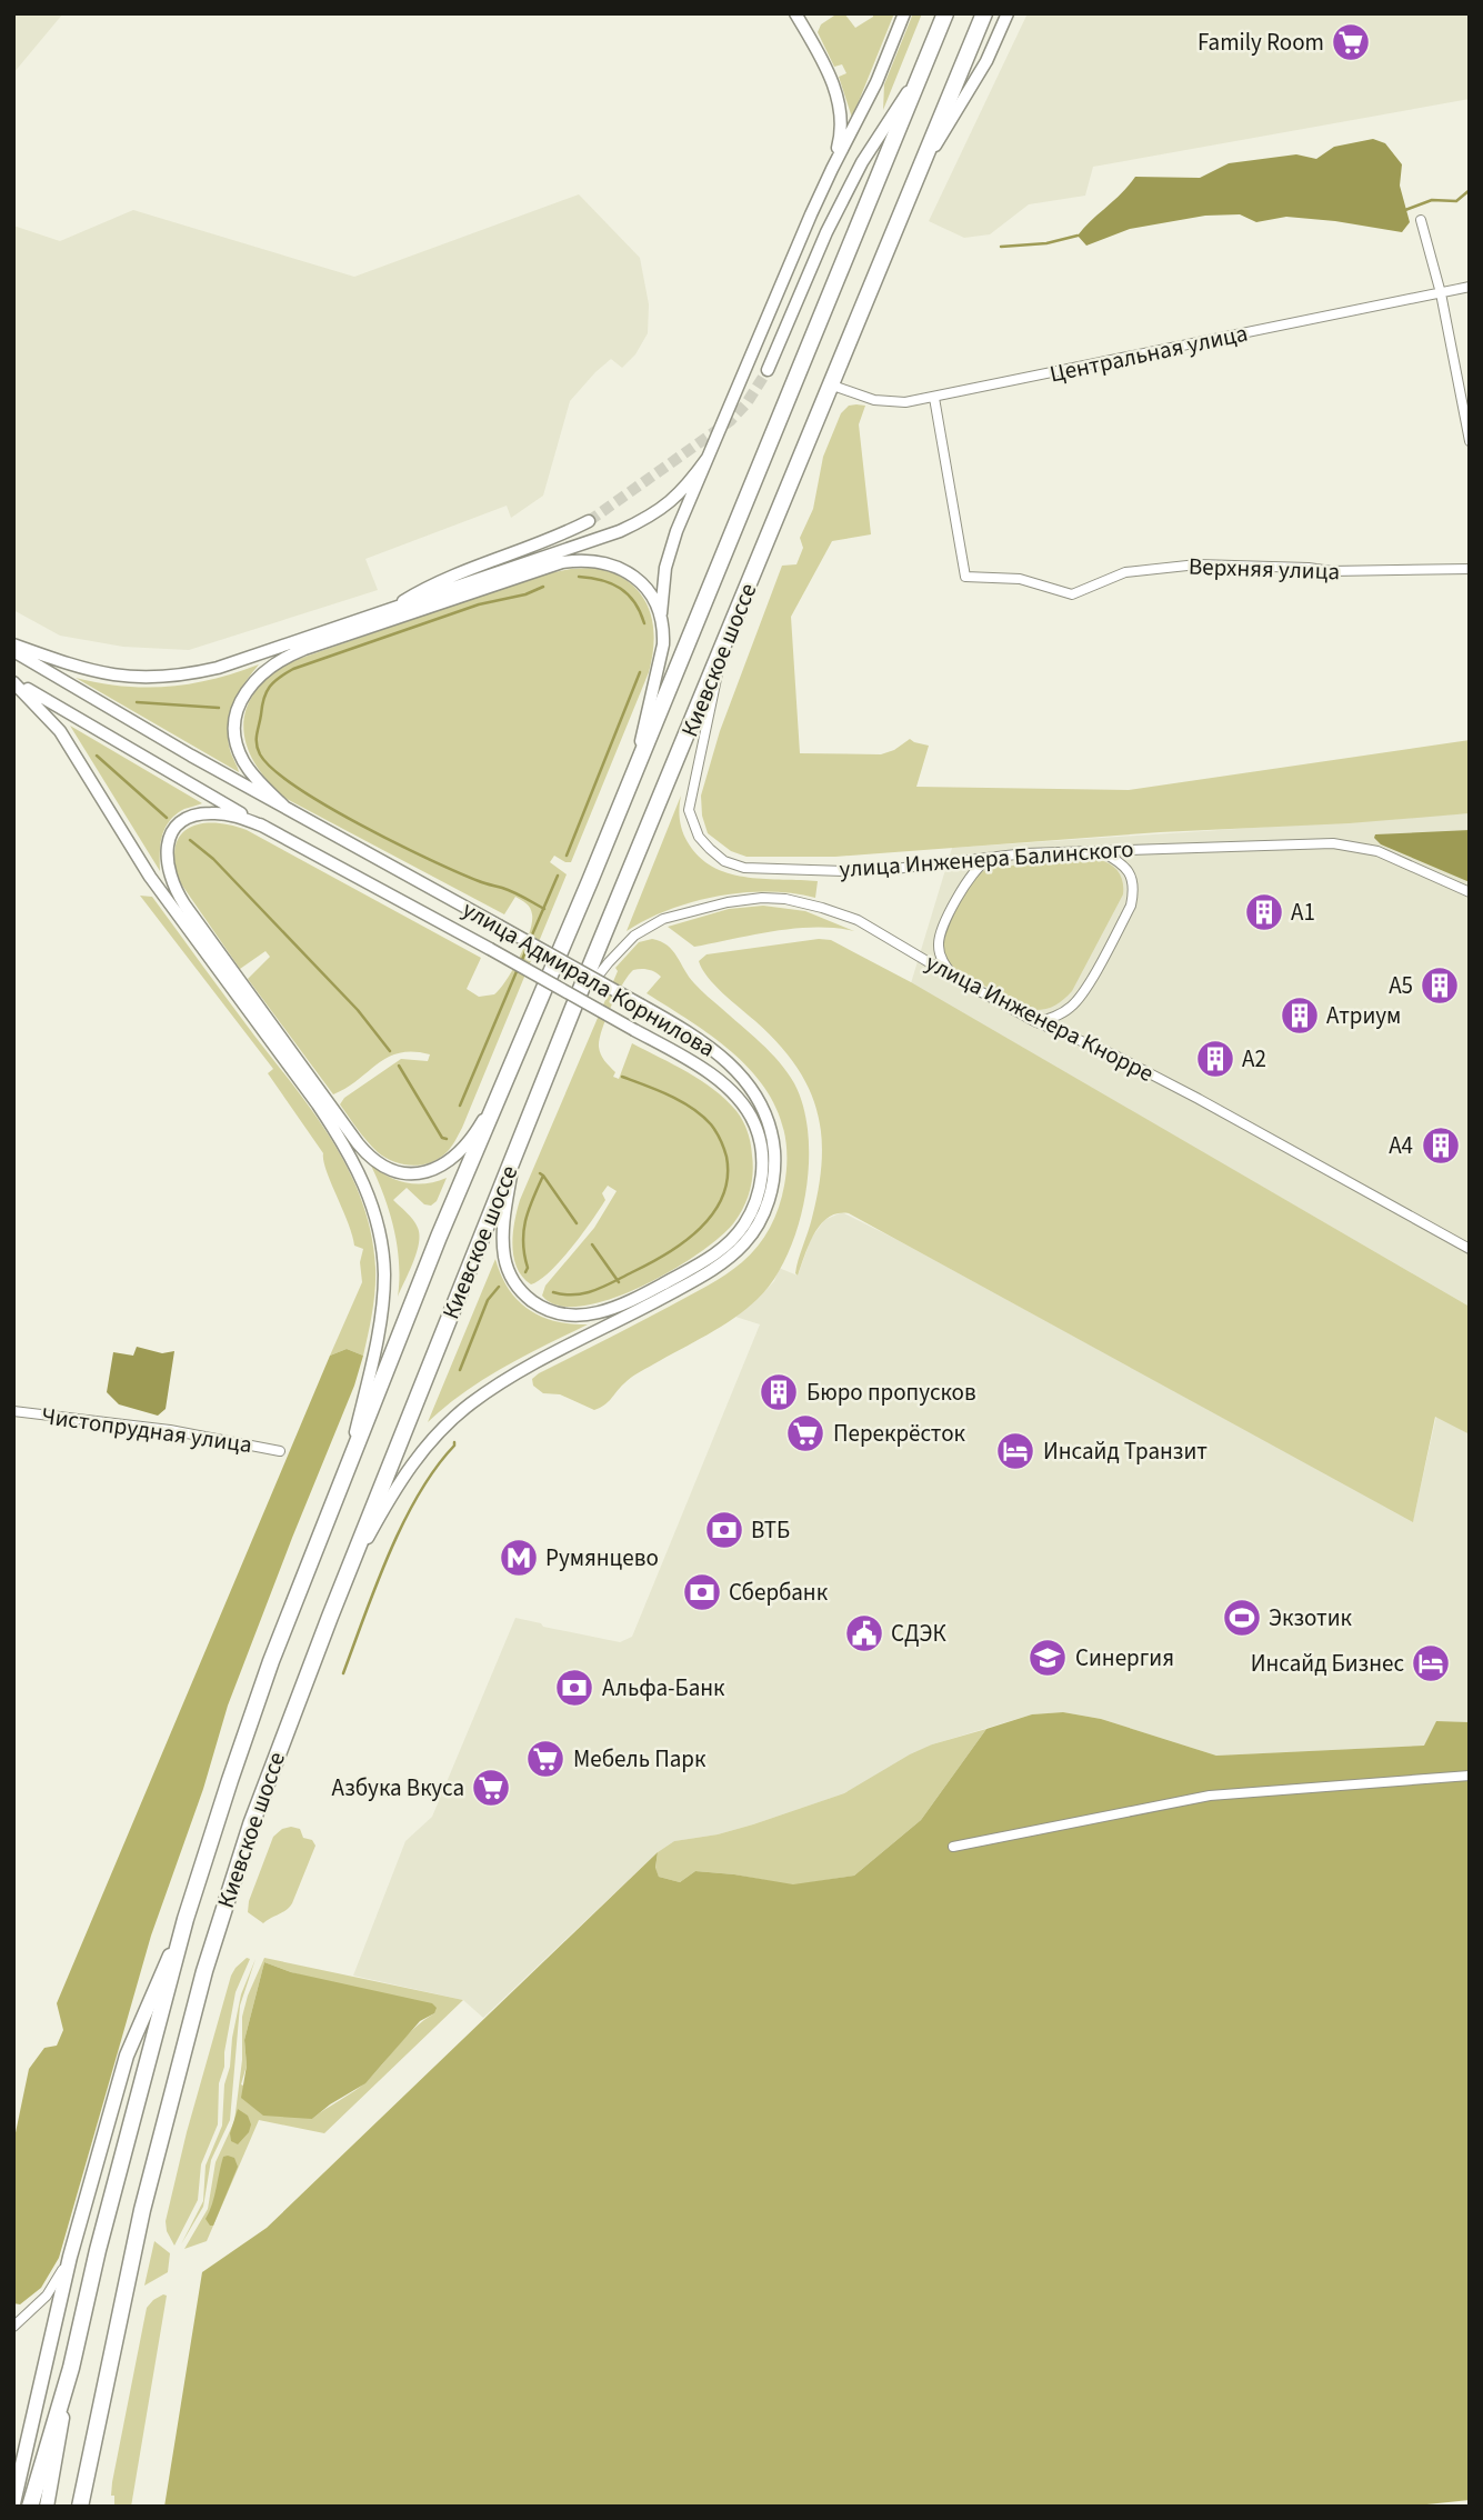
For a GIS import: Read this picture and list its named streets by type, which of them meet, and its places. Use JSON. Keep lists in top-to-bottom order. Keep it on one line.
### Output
{"streets":{"highway":["Киевское шоссе"],"main road":["улица Адмирала Корнилова"],"street":["Центральная улица","Верхняя улица","улица Инженера Балинского","улица Инженера Кнорре","Чистопрудная улица"]},"crossings":[["Центральная улица","Верхняя улица"],["Центральная улица","Киевское шоссе"],["Киевское шоссе","улица Инженера Балинского"],["Киевское шоссе","улица Адмирала Корнилова"],["Киевское шоссе","улица Инженера Кнорре"],["улица Инженера Балинского","улица Инженера Кнорре"]],"places":{"supermarket":["Family Room","Перекрёсток","Мебель Парк","Азбука Вкуса"],"building":["А1","А5","Атриум","А2","А4","Бюро пропусков"],"hotel":["Инсайд Транзит","Инсайд Бизнес"],"bank":["ВТБ","Сбербанк","Альфа-Банк"],"metro station":["Румянцево"],"sports":["Экзотик"],"public building":["СДЭК"],"school or university":["Синергия"]}}
